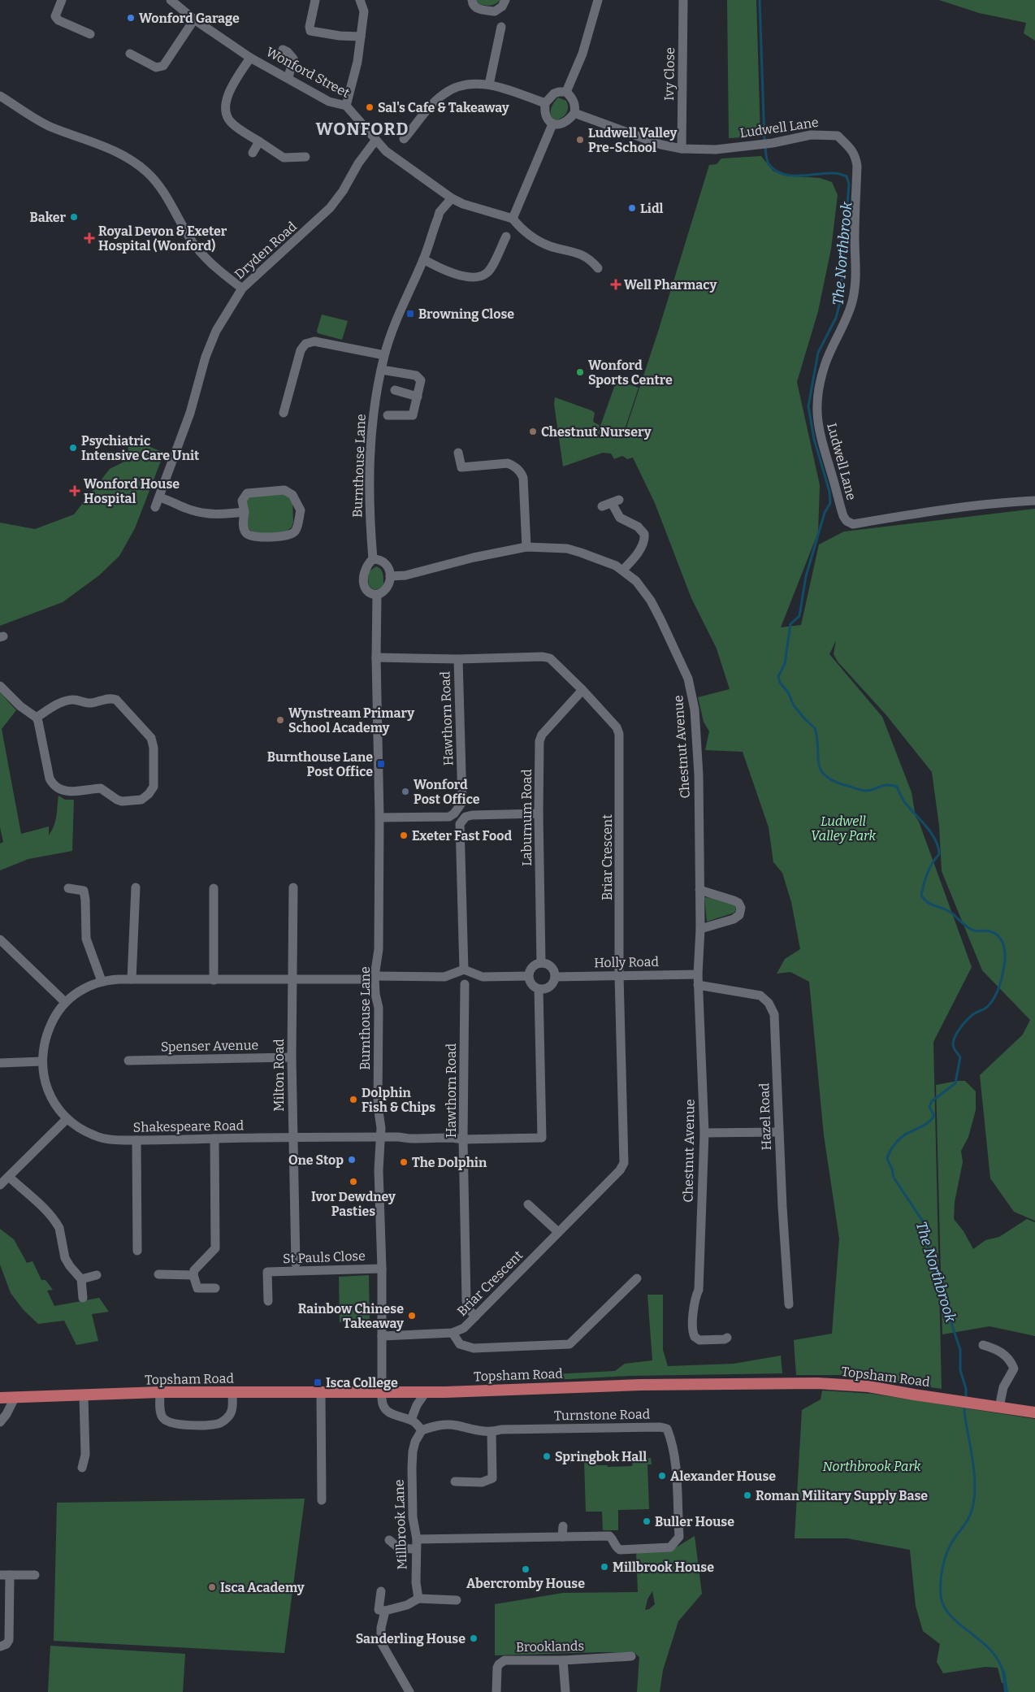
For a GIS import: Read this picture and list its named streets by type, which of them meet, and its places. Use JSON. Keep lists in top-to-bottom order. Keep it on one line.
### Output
{"streets":{"main road":["Topsham Road"],"street":["Wonford Street","Ivy Close","Ludwell Lane","Dryden Road","Burnthouse Lane","Hawthorn Road","Chestnut Avenue","Laburnum Road","Briar Crescent","Holly Road","Spenser Avenue","Milton Road","Hazel Road","Shakespeare Road","St Pauls Close","Turnstone Road","Millbrook Lane","Brooklands"]},"crossings":[["Wonford Street","Dryden Road"],["Wonford Street","Burnthouse Lane"],["Ivy Close","Ludwell Lane"],["Burnthouse Lane","Hawthorn Road"],["Burnthouse Lane","Chestnut Avenue"],["Burnthouse Lane","Briar Crescent"],["Burnthouse Lane","Shakespeare Road"],["Burnthouse Lane","St Pauls Close"],["Burnthouse Lane","Topsham Road"],["Hawthorn Road","Briar Crescent"],["Hawthorn Road","Shakespeare Road"],["Chestnut Avenue","Holly Road"],["Chestnut Avenue","Hazel Road"],["Laburnum Road","Briar Crescent"],["Laburnum Road","Holly Road"],["Laburnum Road","Shakespeare Road"],["Briar Crescent","Holly Road"],["Holly Road","Shakespeare Road"],["Spenser Avenue","Milton Road"],["Milton Road","Shakespeare Road"],["Turnstone Road","Millbrook Lane"]],"districts":["WONFORD"],"water":["The Northbrook"],"parks":["Ludwell Valley Park","Northbrook Park"],"places":{"other":["Wonford Garage","Sal's Cafe & Takeaway","Ludwell Valley Pre-School","Lidl","Baker","Wonford Sports Centre","Chestnut Nursery","Psychiatric Intensive Care Unit","Wynstream Primary School Academy","Wonford Post Office","Exeter Fast Food","Dolphin Fish & Chips","One Stop","The Dolphin","Ivor Dewdney Pasties","Rainbow Chinese Takeaway","Springbok Hall","Alexander House","Roman Military Supply Base","Buller House","Millbrook House","Abercromby House","Isca Academy","Sanderling House"],"health":["Royal Devon & Exeter Hospital (Wonford)","Well Pharmacy","Wonford House Hospital"],"transit":["Browning Close","Burnthouse Lane Post Office","Isca College"]}}
